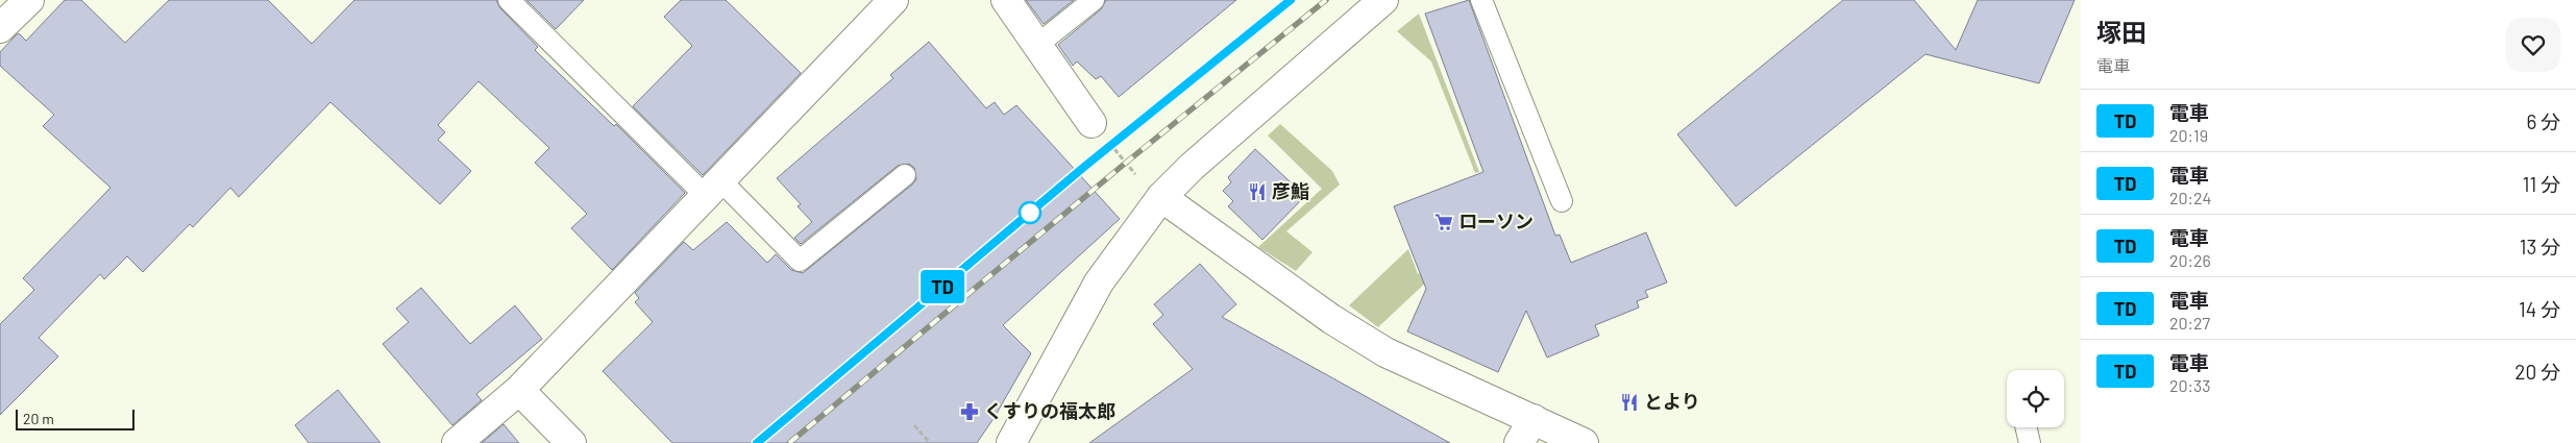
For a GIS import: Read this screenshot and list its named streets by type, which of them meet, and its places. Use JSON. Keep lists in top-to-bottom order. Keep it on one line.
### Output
{"places":{"restaurant":["彦鮨","とより"],"supermarket":["ローソン"],"pharmacy":["くすりの福太郎"]},"scale_bar":"20 m","page":{"on_map":"TD","heading":["塚田","電車"],"list":[{"mark":"TD","name":"電車","note":"20:19","value":"6 分"},{"mark":"TD","name":"電車","note":"20:24","value":"11 分"},{"mark":"TD","name":"電車","note":"20:26","value":"13 分"},{"mark":"TD","name":"電車","note":"20:27","value":"14 分"},{"mark":"TD","name":"電車","note":"20:33","value":"20 分"}],"scale":"20 m"}}
